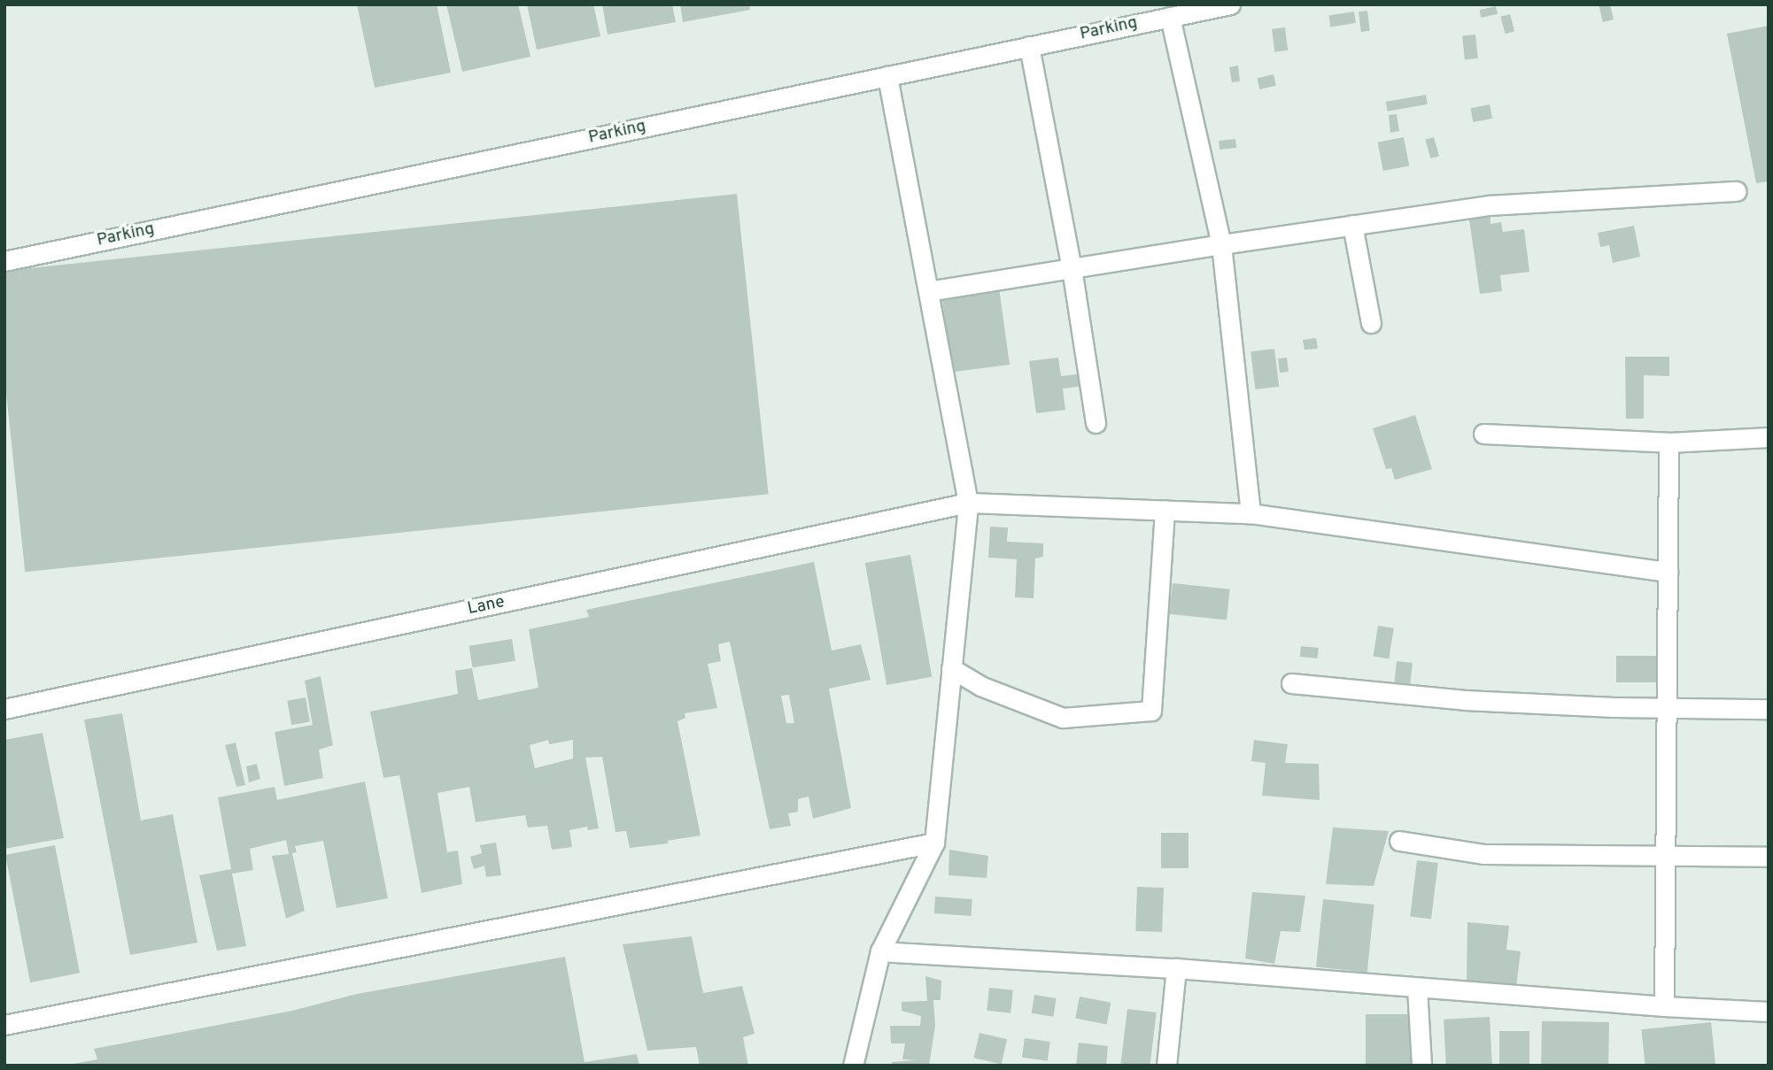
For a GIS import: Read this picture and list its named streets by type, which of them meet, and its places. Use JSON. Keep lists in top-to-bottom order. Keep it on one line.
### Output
{"streets":{"street":["Parking","Lane"]}}
